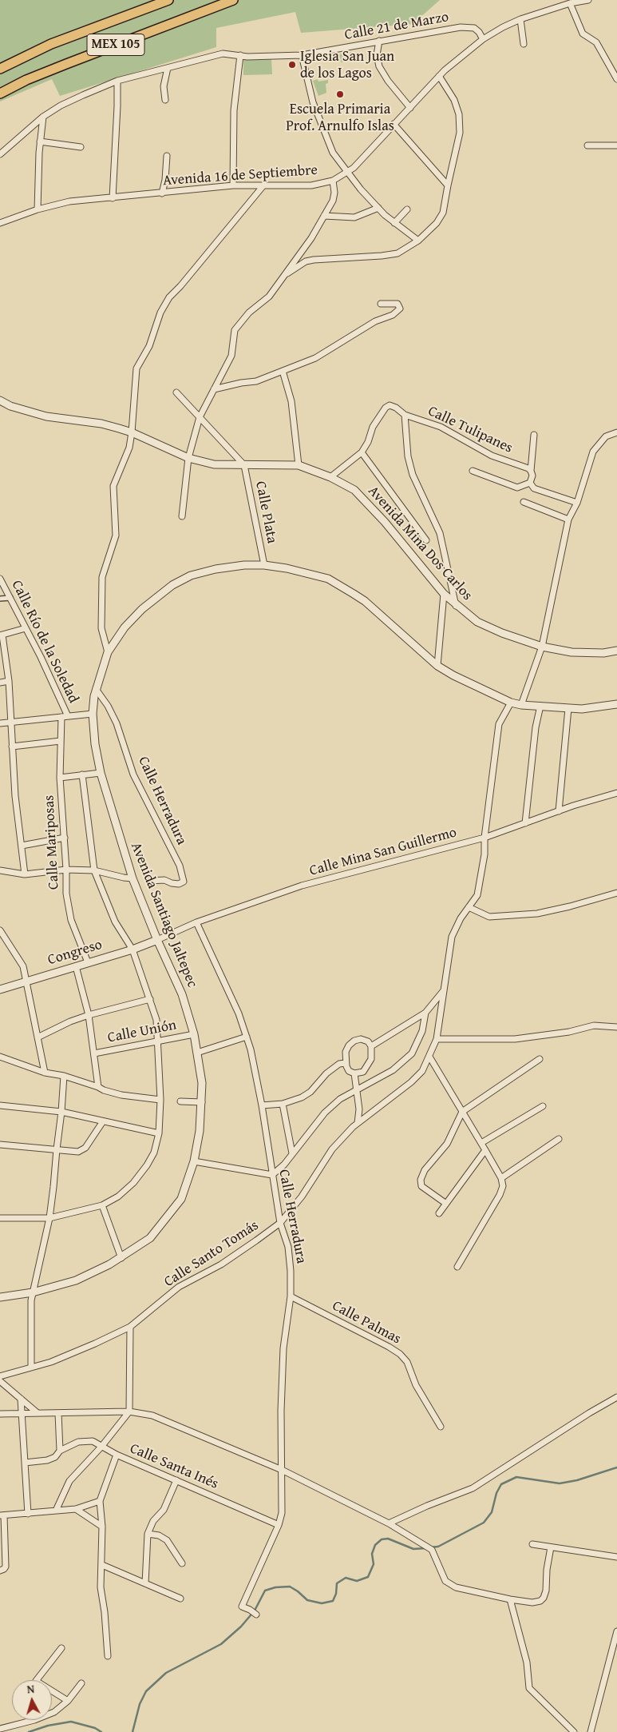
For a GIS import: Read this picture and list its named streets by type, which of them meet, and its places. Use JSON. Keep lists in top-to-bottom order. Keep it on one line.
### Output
{"streets":{"main road":["MEX 105"],"street":["Calle 21 de Marzo","Avenida 16 de Septiembre","Calle Tulipanes","Calle Plata","Avenida Mina Dos Carlos","Calle Río de la Soledad","Calle Herradura","Calle Mariposas","Calle Mina San Guillermo","Avenida Santiago Jaltepec","Congreso","Calle Unión","Calle Santo Tomás","Calle Palmas","Calle Santa Inés"]},"crossings":[["Calle 21 de Marzo","Avenida 16 de Septiembre"],["Calle Plata","Avenida Mina Dos Carlos"],["Calle Plata","Avenida Santiago Jaltepec"],["Calle Herradura","Calle Mina San Guillermo"],["Calle Herradura","Avenida Santiago Jaltepec"],["Calle Herradura","Calle Santo Tomás"],["Calle Herradura","Calle Palmas"],["Calle Herradura","Calle Santa Inés"],["Calle Mariposas","Congreso"],["Calle Mina San Guillermo","Avenida Santiago Jaltepec"],["Calle Mina San Guillermo","Congreso"],["Calle Mina San Guillermo","Calle Santo Tomás"],["Avenida Santiago Jaltepec","Congreso"],["Avenida Santiago Jaltepec","Calle Unión"],["Avenida Santiago Jaltepec","Calle Santo Tomás"]],"places":["Iglesia San Juan de los Lagos","Escuela Primaria Prof. Arnulfo Islas"],"north":"top"}
